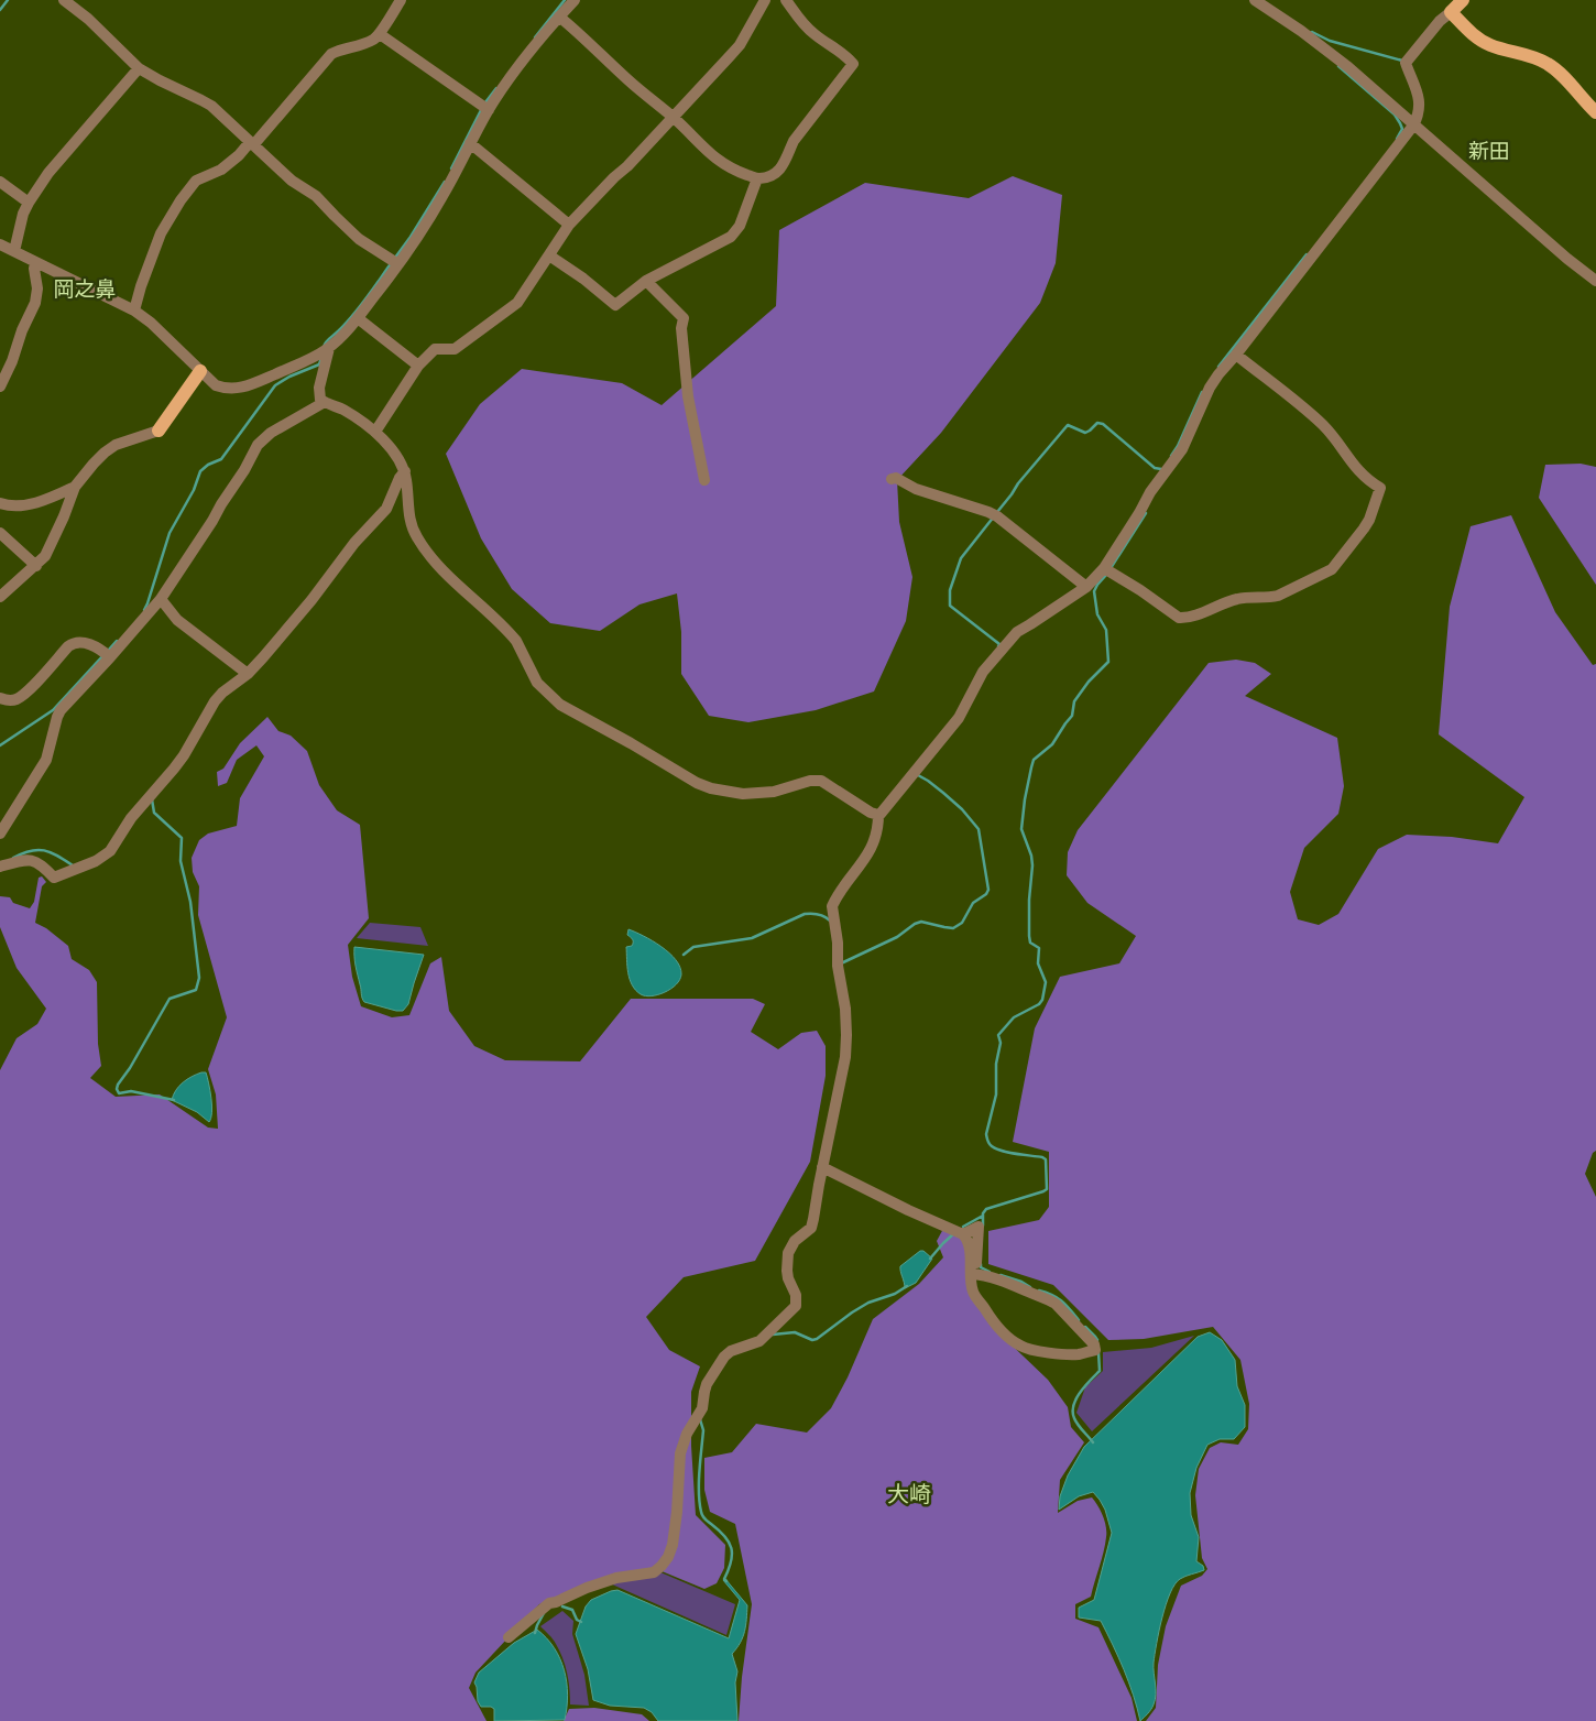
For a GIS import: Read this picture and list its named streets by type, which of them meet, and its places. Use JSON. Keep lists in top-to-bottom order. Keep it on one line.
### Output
{"districts":["新田","岡之鼻","大崎"]}
